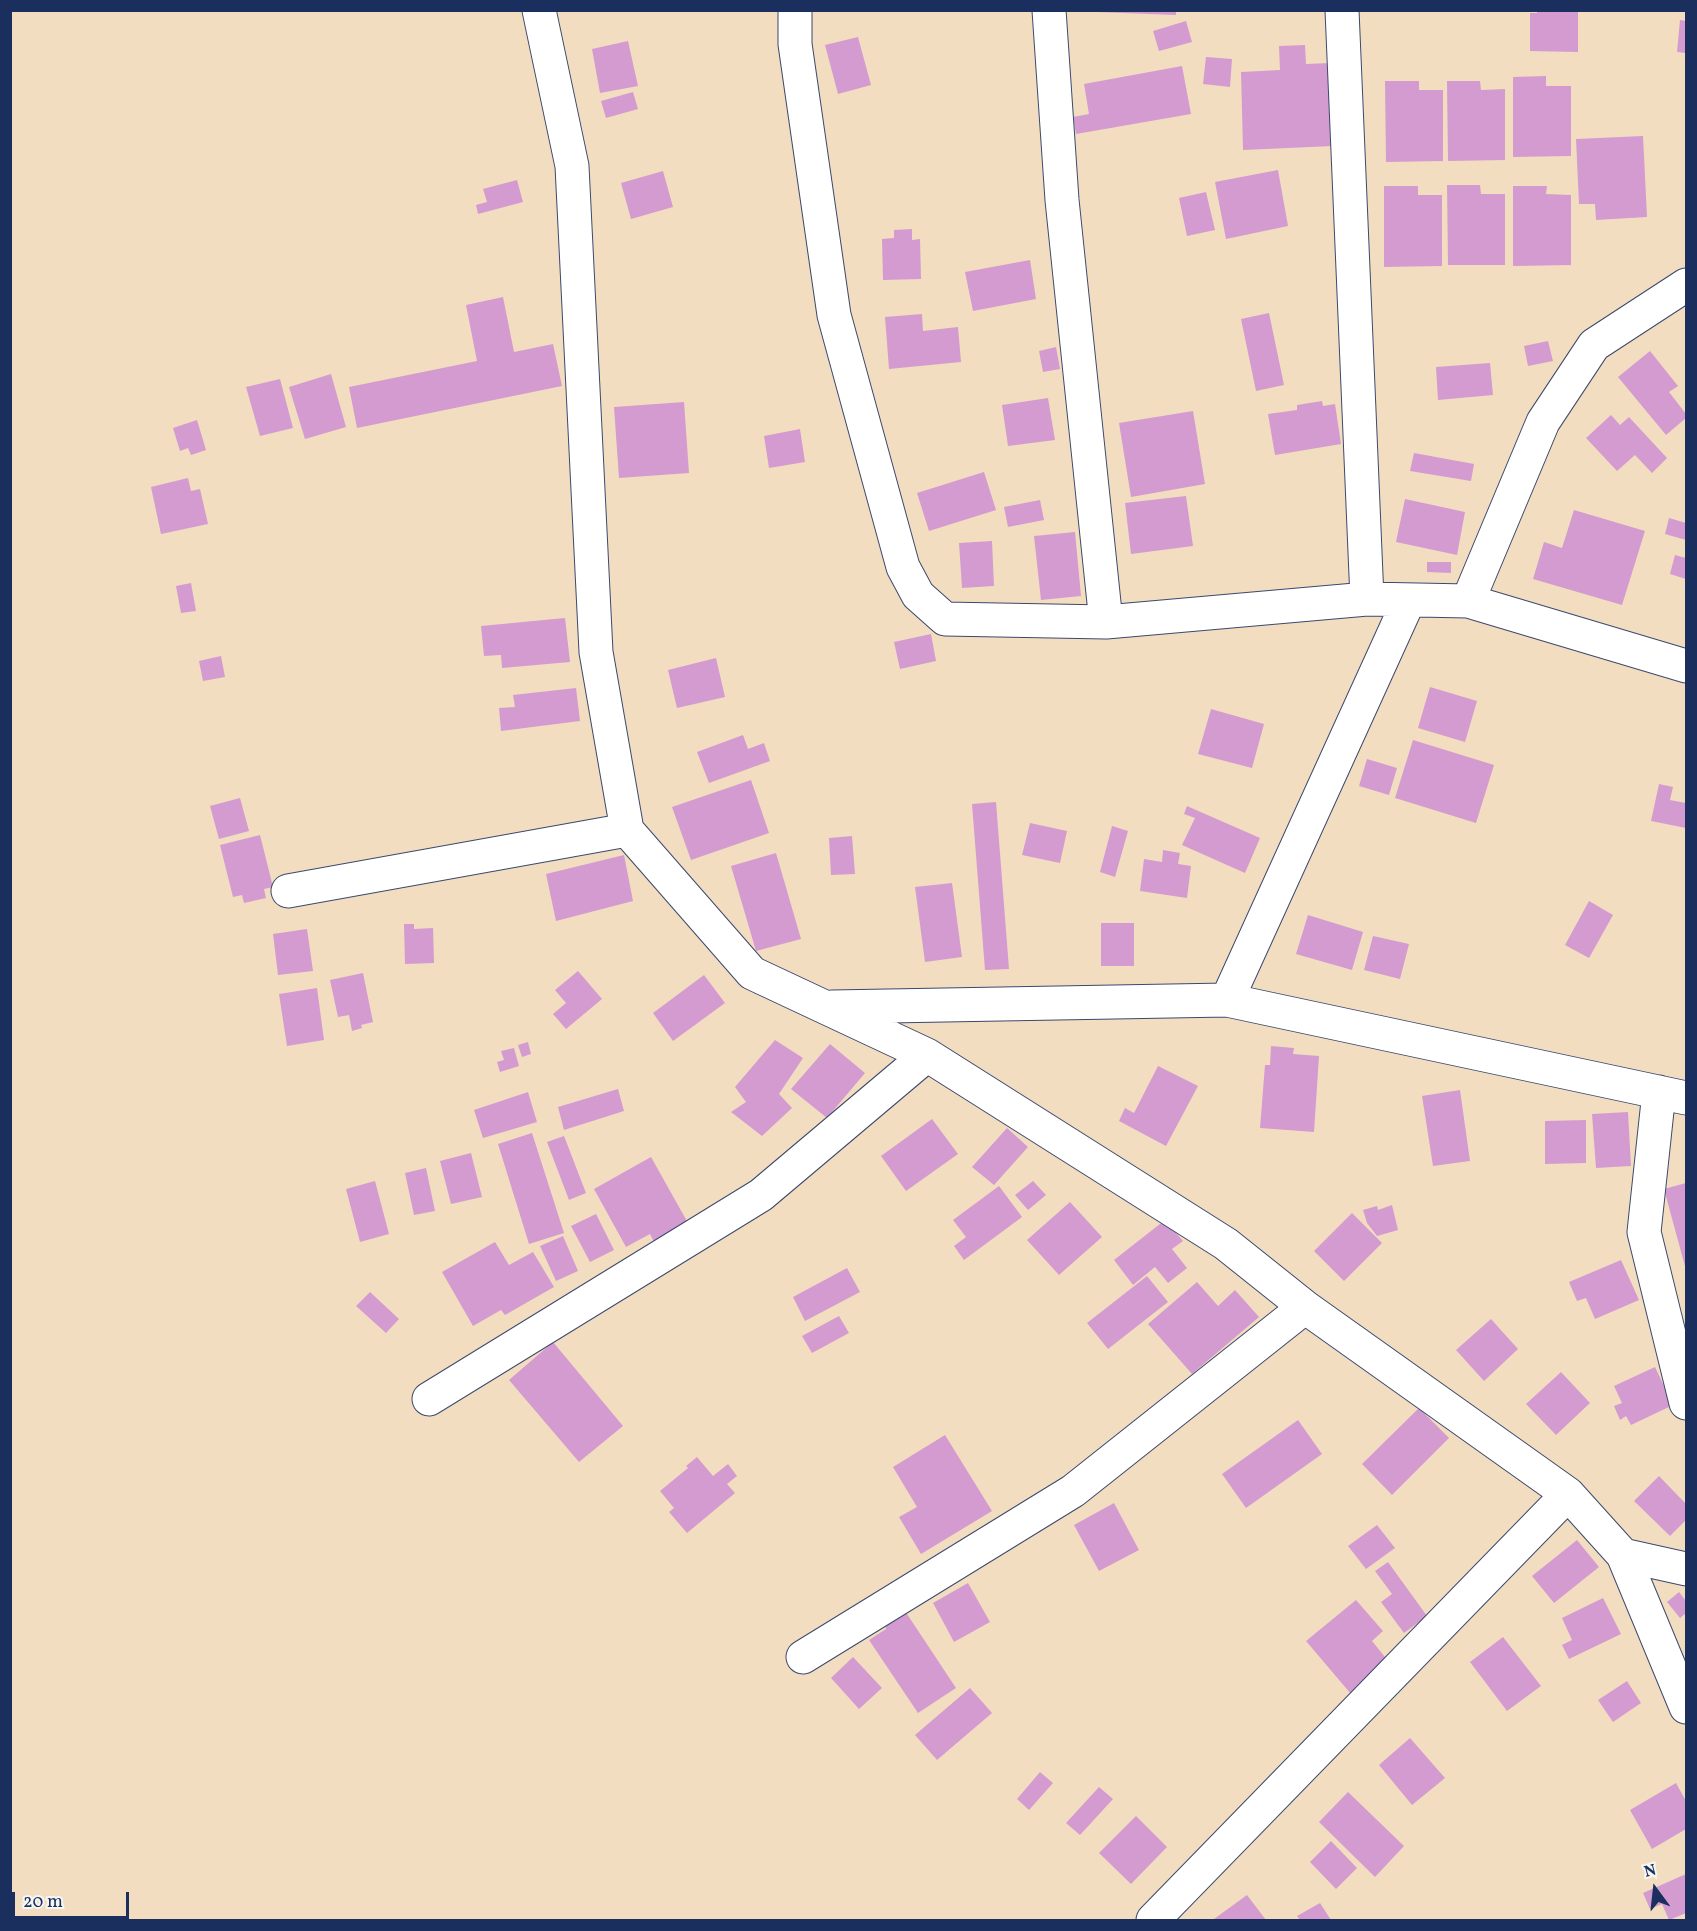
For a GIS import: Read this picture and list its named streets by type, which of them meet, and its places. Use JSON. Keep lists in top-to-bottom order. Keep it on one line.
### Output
{"scale_bar":"20 m","north":"top"}
